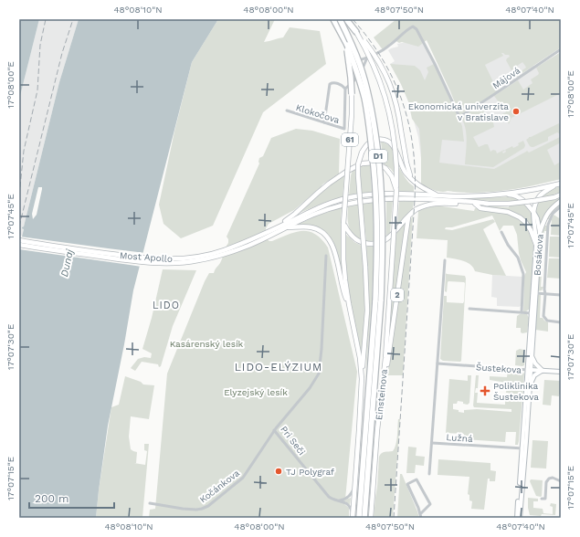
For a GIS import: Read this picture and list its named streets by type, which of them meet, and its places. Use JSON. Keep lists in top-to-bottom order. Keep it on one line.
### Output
{"streets":{"highway":["D1"],"main road":["61","Most Apollo","2","Einsteinova"],"street":["Májová","Klokočova","Bosákova","Šustekova","Lužná","Pri Seči","Kočánkova"]},"crossings":[["61","Einsteinova"],["Bosákova","Šustekova"],["Bosákova","Lužná"],["2","Einsteinova"],["Einsteinova","Pri Seči"],["Pri Seči","Kočánkova"]],"districts":["LIDO","LIDO-ELÝZIUM"],"water":["Dunaj"],"parks":["Kasárenský lesík","Elyzejský lesík"],"places":{"other":["Ekonomická univerzita v Bratislave","TJ Polygraf"],"health":["Poliklinika Šustekova"]},"scale_bar":"200 m","coordinates":["48°08'10\"N","48°08'00\"N","48°07'50\"N","48°07'40\"N","17°08'00\"E","17°07'45\"E","17°07'30\"E","17°07'15\"E"]}
